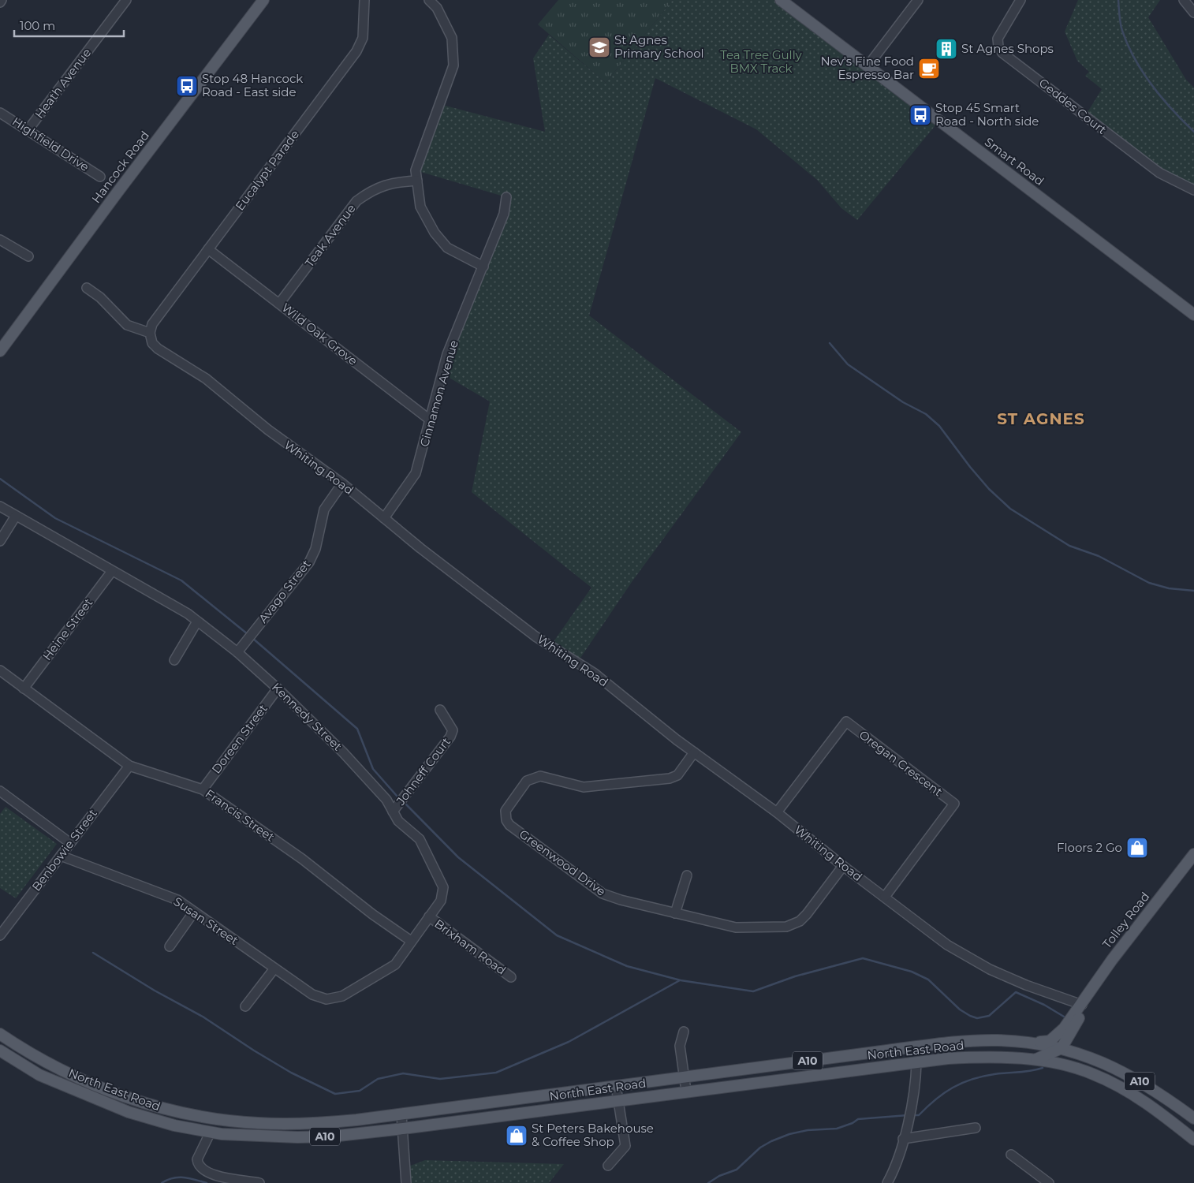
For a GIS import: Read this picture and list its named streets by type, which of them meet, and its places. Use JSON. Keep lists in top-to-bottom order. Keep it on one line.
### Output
{"streets":{"main road":["Smart Road","Hancock Road","Tolley Road","North East Road","A10"],"street":["Heath Avenue","Geddes Court","Highfield Drive","Eucalypt Parade","Teak Avenue","Wild Oak Grove","Cinnamon Avenue","Whiting Road","Avago Street","Heine Street","Kennedy Street","Doreen Street","Oregan Crescent","Johneff Court","Francis Street","Benbowie Street","Greenwood Drive","Susan Street","Brixham Road"]},"crossings":[["Heath Avenue","Highfield Drive"],["Eucalypt Parade","Wild Oak Grove"],["Eucalypt Parade","Whiting Road"],["Teak Avenue","Wild Oak Grove"],["Wild Oak Grove","Cinnamon Avenue"],["Cinnamon Avenue","Whiting Road"],["Whiting Road","Avago Street"],["Whiting Road","Oregan Crescent"],["Whiting Road","Greenwood Drive"],["Whiting Road","Tolley Road"],["Avago Street","Kennedy Street"],["Heine Street","Kennedy Street"],["Heine Street","Francis Street"],["Kennedy Street","Doreen Street"],["Kennedy Street","Johneff Court"],["Kennedy Street","Francis Street"],["Kennedy Street","Susan Street"],["Kennedy Street","Brixham Road"],["Doreen Street","Francis Street"],["Francis Street","Benbowie Street"],["Benbowie Street","Susan Street"]],"districts":["ST AGNES"],"parks":["Tea Tree Gully BMX Track"],"places":{"school or university":["St Agnes Primary School"],"building":["St Agnes Shops"],"cafe":["Nev's Fine Food Espresso Bar"],"bus stop":["Stop 48 Hancock Road - East side","Stop 45 Smart Road - North side"],"shop":["Floors 2 Go","St Peters Bakehouse & Coffee Shop"]},"scale_bar":"100 m"}
